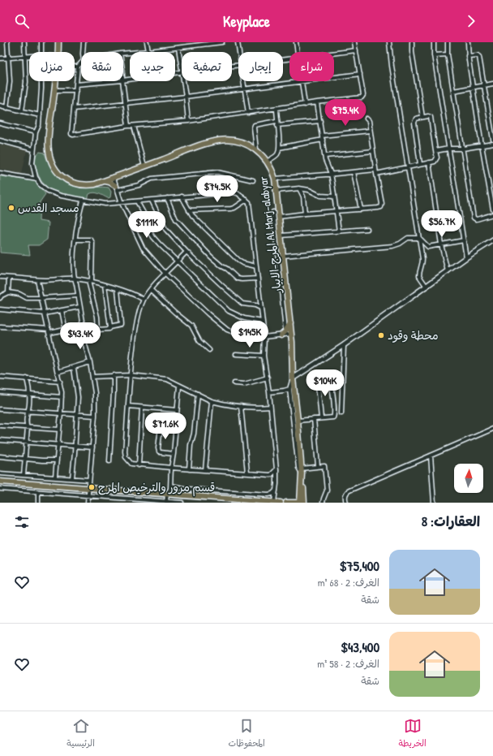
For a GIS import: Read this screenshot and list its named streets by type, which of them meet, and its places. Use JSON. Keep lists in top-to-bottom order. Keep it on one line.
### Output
{"streets":{"main road":["المرج-الابيار Al Marj-alabyar"]},"places":["مسجد القدس","محطة وقود","قسم مرور والترخيص المرج"],"north":"top","page":{"header":"Keyplace","chip":["شراء","إيجار","تصفية","جديد","شقة","منزل"],"price":["$75.4K","$74.5K","$56.7K","$111K","$145K","$43.4K","$104K","$71.6K"],"heading":"العقارات: 8","list":[{"name":"$75,400","note":"الغرف: 2 · 68 m² · شقة"},{"name":"$43,400","note":"الغرف: 2 · 58 m² · شقة"}],"tabs":["الخريطة","المحفوظات","الرئيسية"]}}
